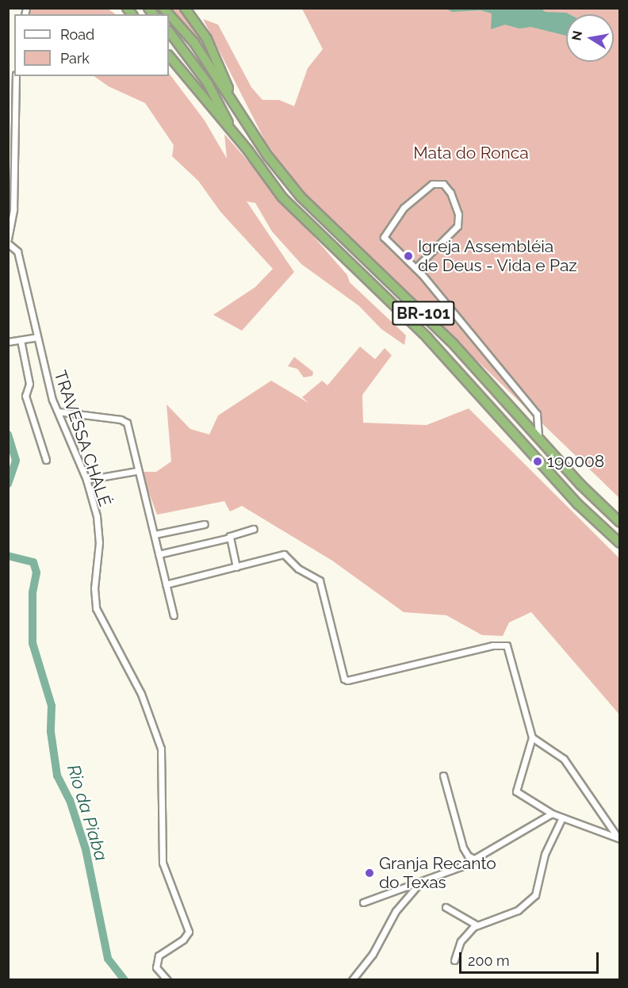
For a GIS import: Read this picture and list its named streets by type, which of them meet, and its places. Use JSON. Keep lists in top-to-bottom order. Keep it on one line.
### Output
{"streets":{"highway":["BR-101"],"street":["TRAVESSA CHALÉ"]},"water":["Rio da Piaba"],"parks":["Mata do Ronca"],"places":["Igreja Assembléia de Deus - Vida e Paz","190008","Granja Recanto do Texas"],"legend":["Road","Park"],"scale_bar":"200 m","north":"left"}
